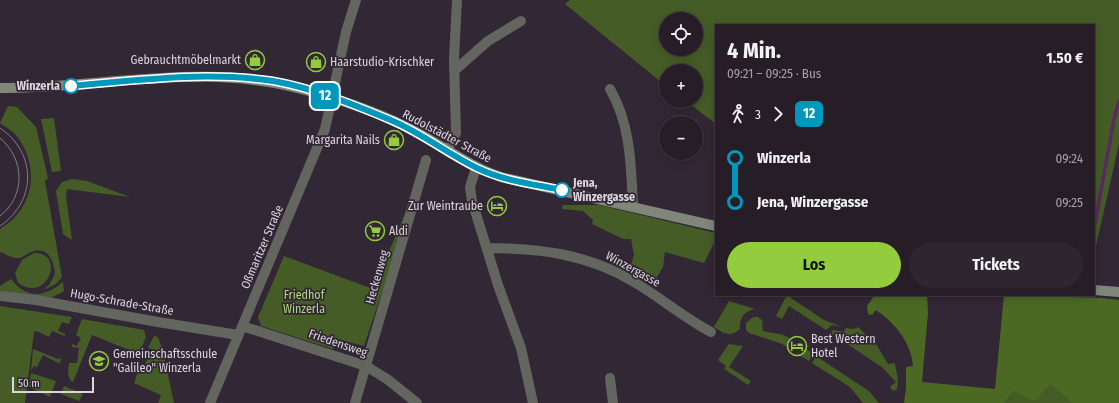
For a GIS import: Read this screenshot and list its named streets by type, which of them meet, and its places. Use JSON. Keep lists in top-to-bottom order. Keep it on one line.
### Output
{"streets":{"street":["Rudolstädter Straße","Oßmaritzer Straße","Winzergasse","Heckenweg","Hugo-Schrade-Straße","Friedensweg"]},"crossings":[["Rudolstädter Straße","Oßmaritzer Straße"],["Oßmaritzer Straße","Hugo-Schrade-Straße"],["Oßmaritzer Straße","Friedensweg"],["Heckenweg","Friedensweg"],["Hugo-Schrade-Straße","Friedensweg"]],"parks":["Friedhof Winzerla"],"places":{"shop":["Gebrauchtmöbelmarkt","Haarstudio-Krischker","Margarita Nails"],"other":["Winzerla","Jena, Winzergasse"],"hotel":["Zur Weintraube","Best Western Hotel"],"supermarket":["Aldi"],"school or university":["Gemeinschaftsschule \"Galileo\" Winzerla"]},"lines":["bus line 12"],"scale_bar":"50 m","page":{"on_map":"12","map_buttons":["+","−"],"heading":["4 Min.","09:21 – 09:25 · Bus","1.50 €"],"legs":["3","12"],"list":[{"name":"Winzerla","value":"09:24"},{"name":"Jena, Winzergasse","value":"09:25"}],"buttons":["Los","Tickets"],"scale":"50 m"}}
